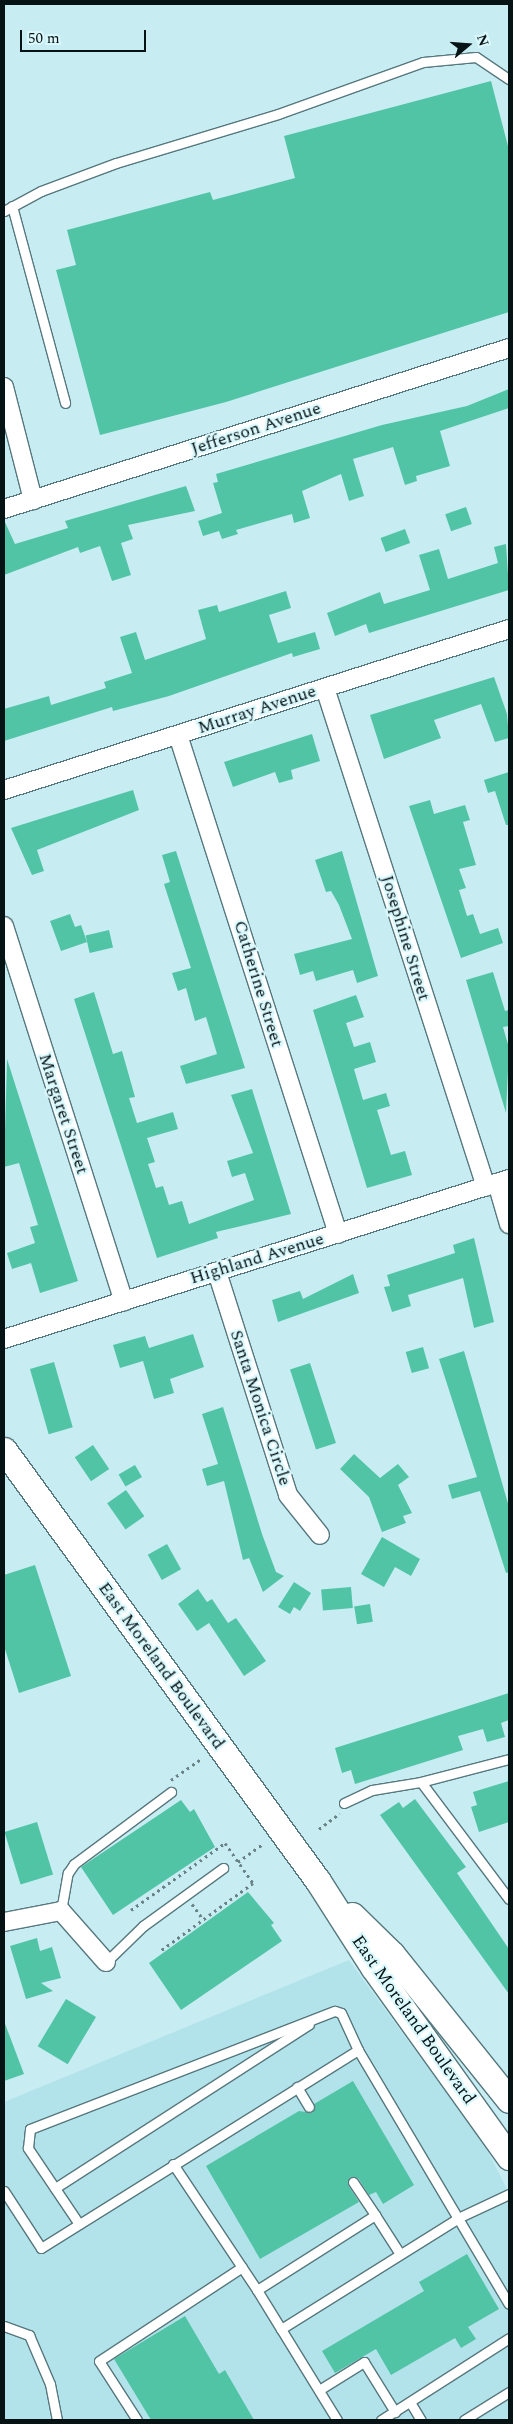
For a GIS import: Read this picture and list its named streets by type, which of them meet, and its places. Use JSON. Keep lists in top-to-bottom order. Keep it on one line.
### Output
{"streets":{"main road":["East Moreland Boulevard"],"street":["Jefferson Avenue","Murray Avenue","Josephine Street","Catherine Street","Margaret Street","Highland Avenue","Santa Monica Circle"]},"crossings":[["Murray Avenue","Josephine Street"],["Murray Avenue","Catherine Street"],["Josephine Street","Highland Avenue"],["Catherine Street","Highland Avenue"],["Margaret Street","Highland Avenue"],["Highland Avenue","Santa Monica Circle"]],"scale_bar":"50 m","north":"right"}
